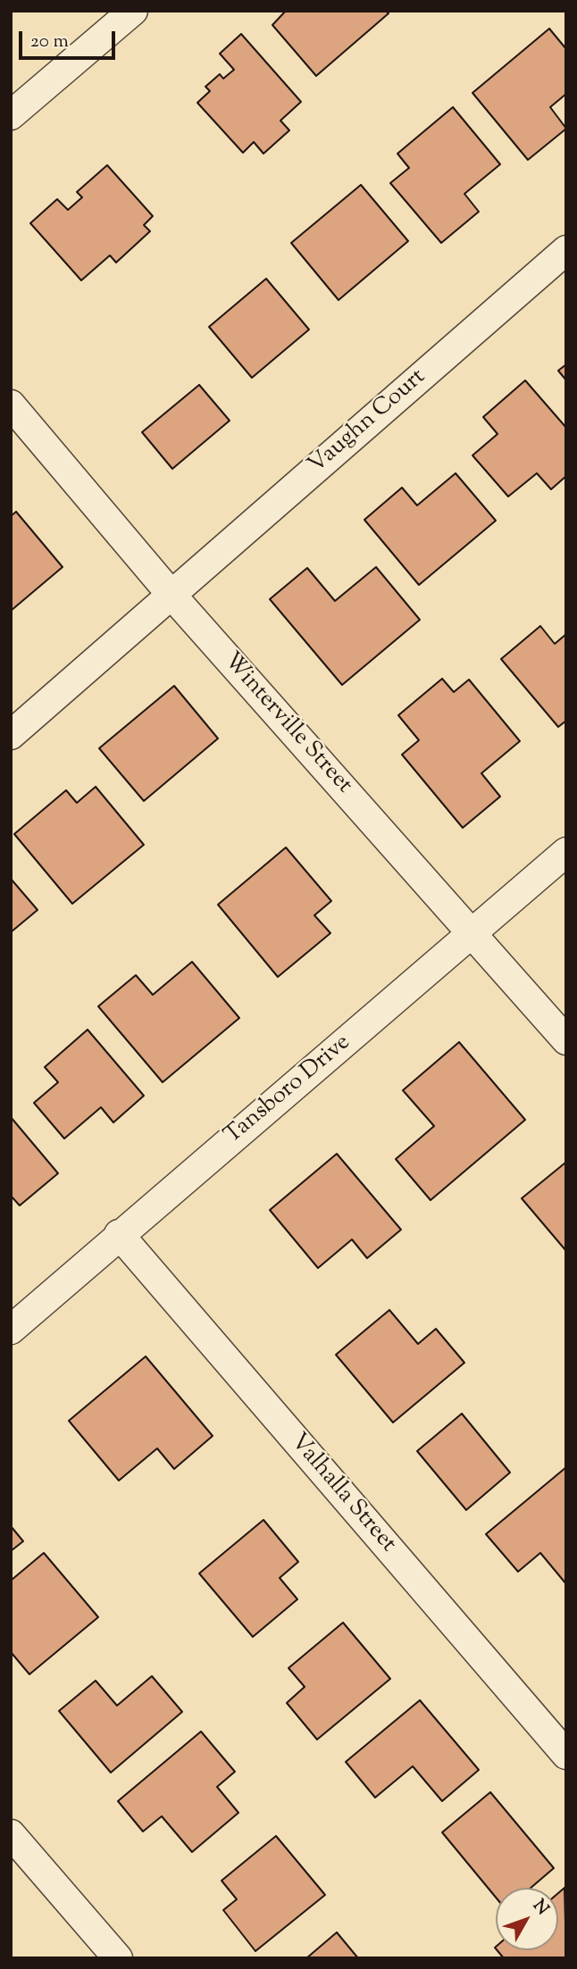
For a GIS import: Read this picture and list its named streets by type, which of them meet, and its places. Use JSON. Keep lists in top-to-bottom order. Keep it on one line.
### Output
{"streets":{"street":["Vaughn Court","Winterville Street","Tansboro Drive","Valhalla Street"]},"crossings":[["Vaughn Court","Winterville Street"],["Winterville Street","Tansboro Drive"],["Tansboro Drive","Valhalla Street"]],"scale_bar":"20 m","north":"top right"}
